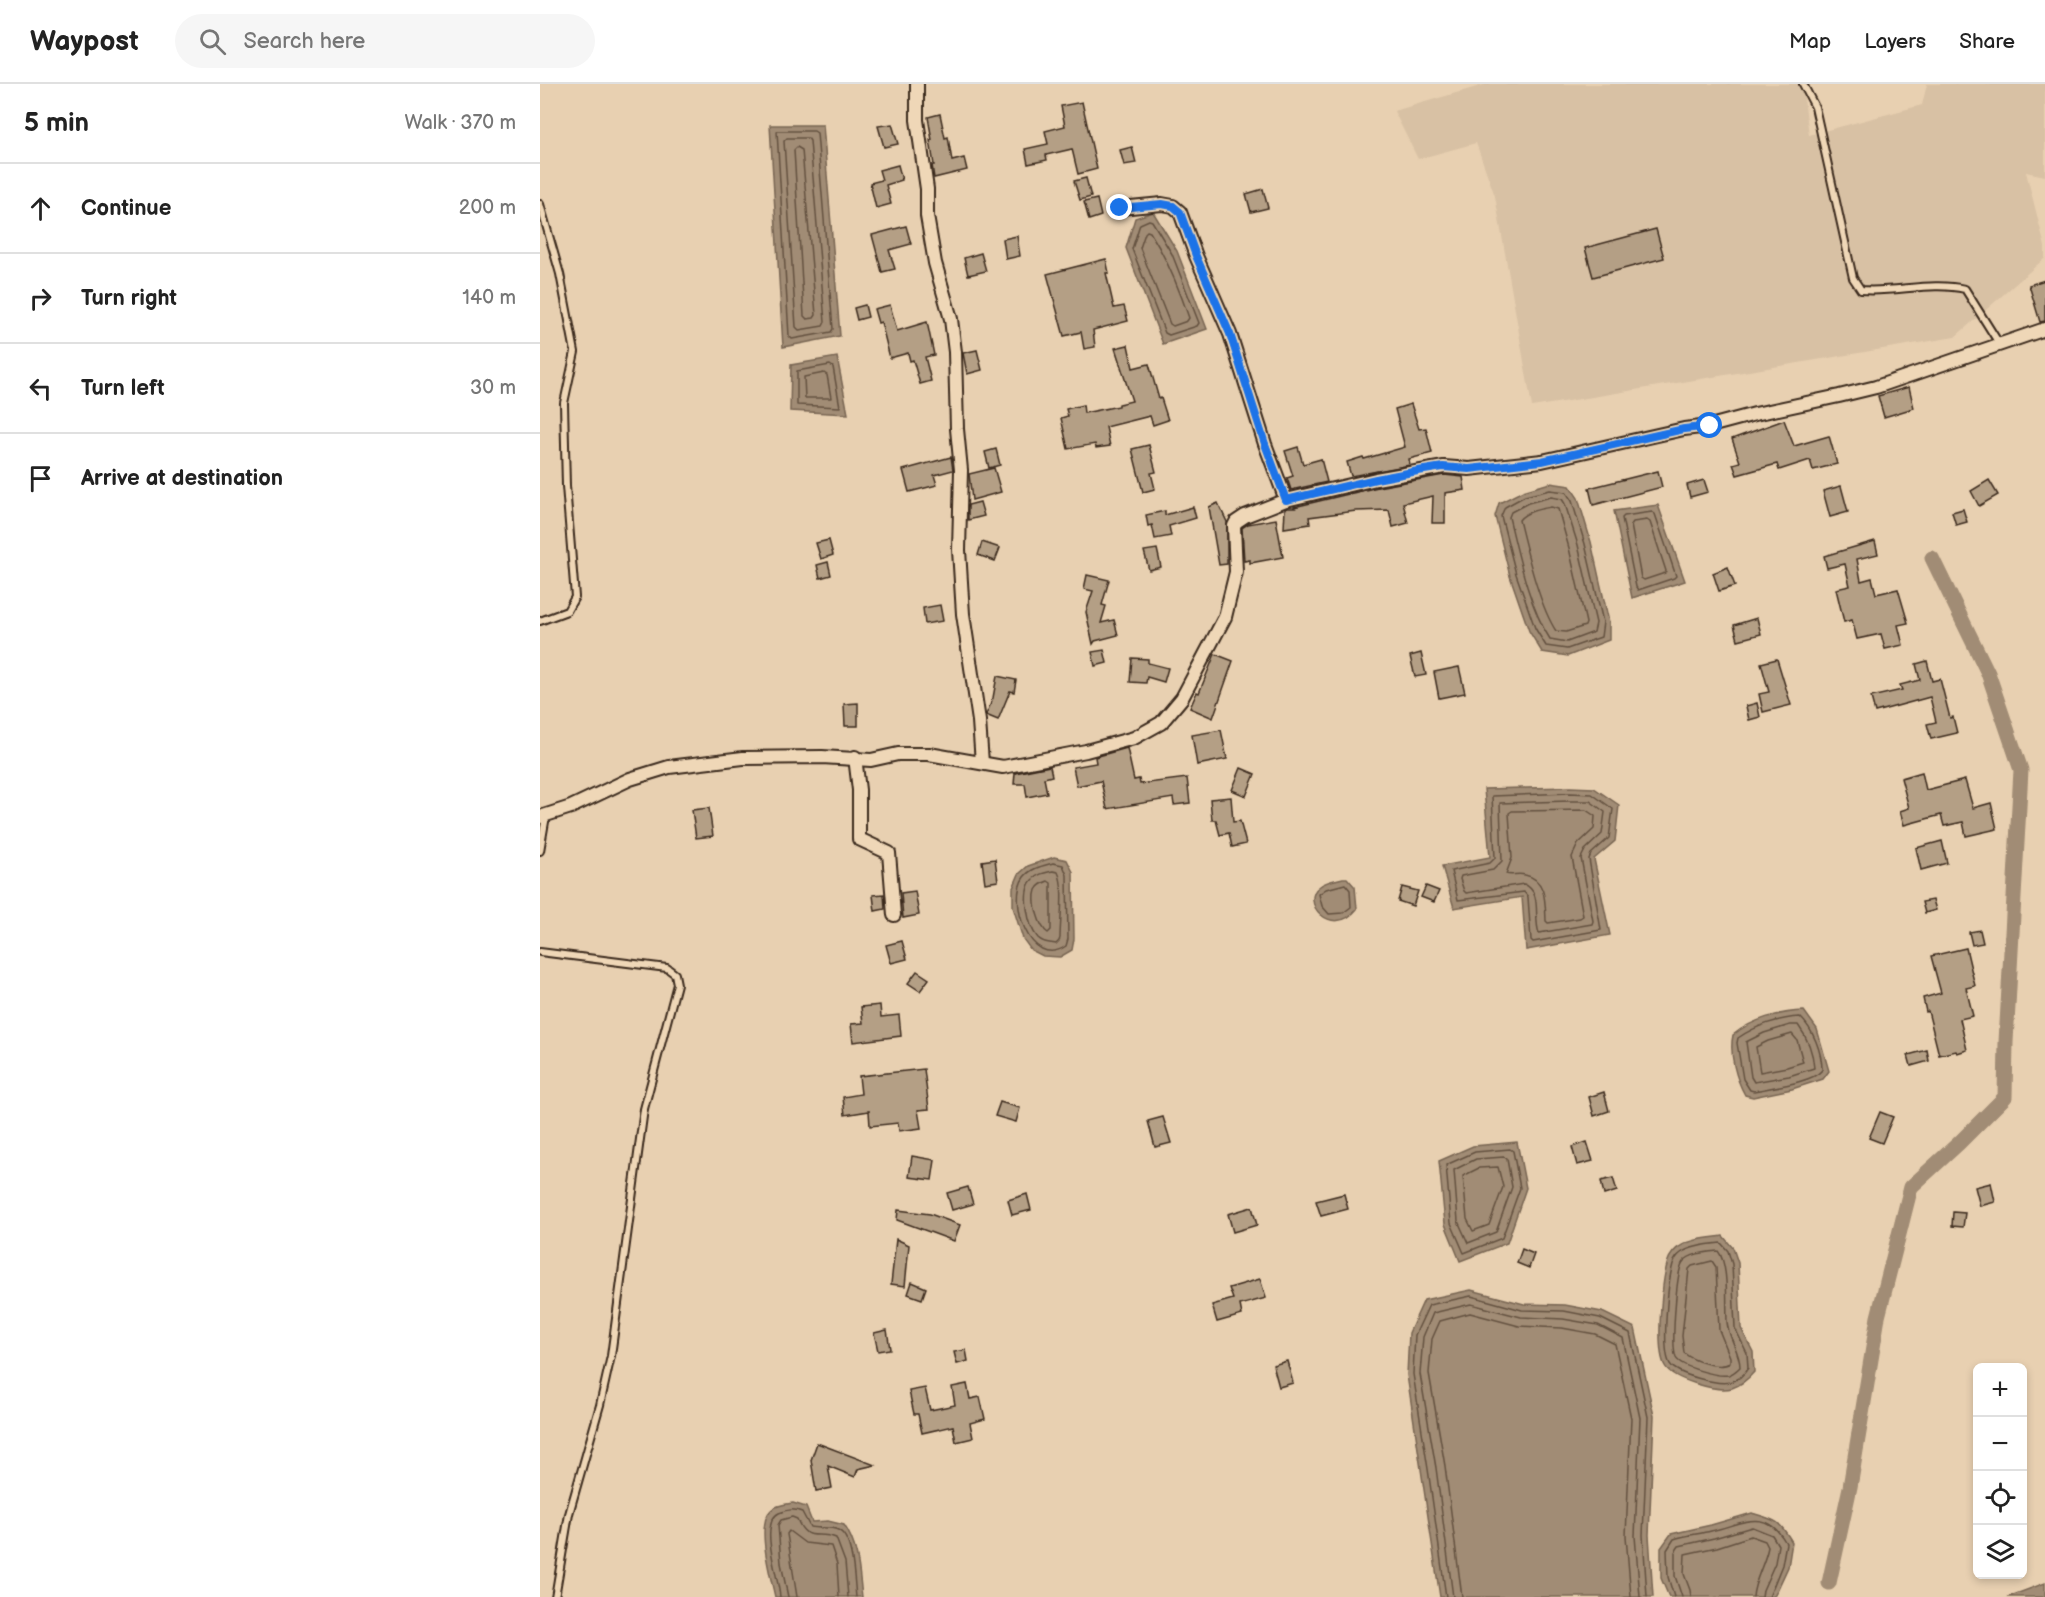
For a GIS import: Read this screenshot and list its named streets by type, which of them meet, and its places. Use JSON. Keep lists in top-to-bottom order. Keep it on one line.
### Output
{"page":{"header":"Waypost","search":"Search here","nav":["Map","Layers","Share"],"heading":["5 min","Walk · 370 m"],"list":[["Continue","200 m"],["Turn right","140 m"],["Turn left","30 m"],"Arrive at destination"],"map_buttons":["+","−"]}}
